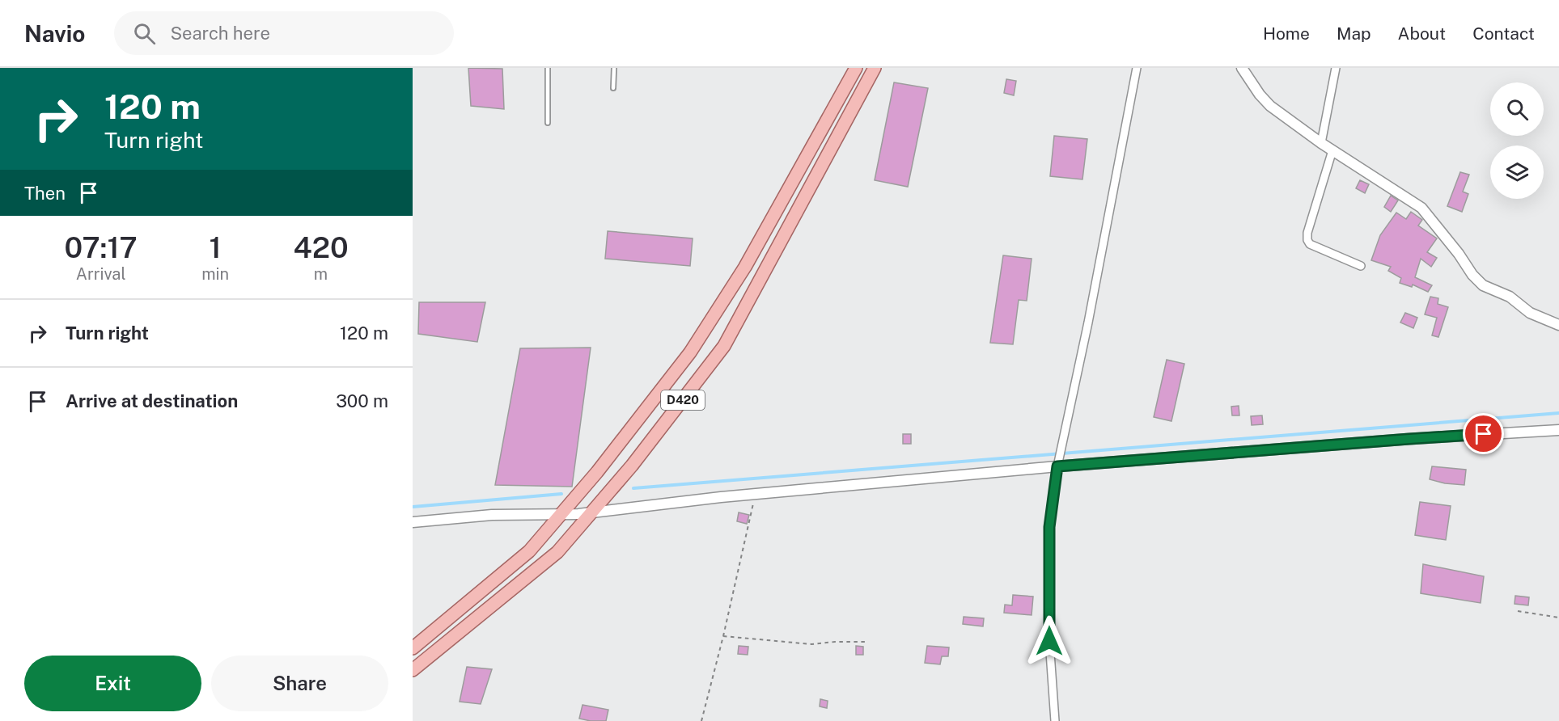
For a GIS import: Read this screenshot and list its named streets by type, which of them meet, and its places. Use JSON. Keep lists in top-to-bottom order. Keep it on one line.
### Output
{"streets":{"main road":["D420"]},"page":{"header":"Navio","search":"Search here","nav":["Home","Map","About","Contact"],"turn":["120 m","Turn right"],"then":"Then","eta":["07:17","Arrival","1","min","420","m"],"list":[{"name":"Turn right","value":"120 m"},{"name":"Arrive at destination","value":"300 m"}],"buttons":["Exit","Share"]}}
